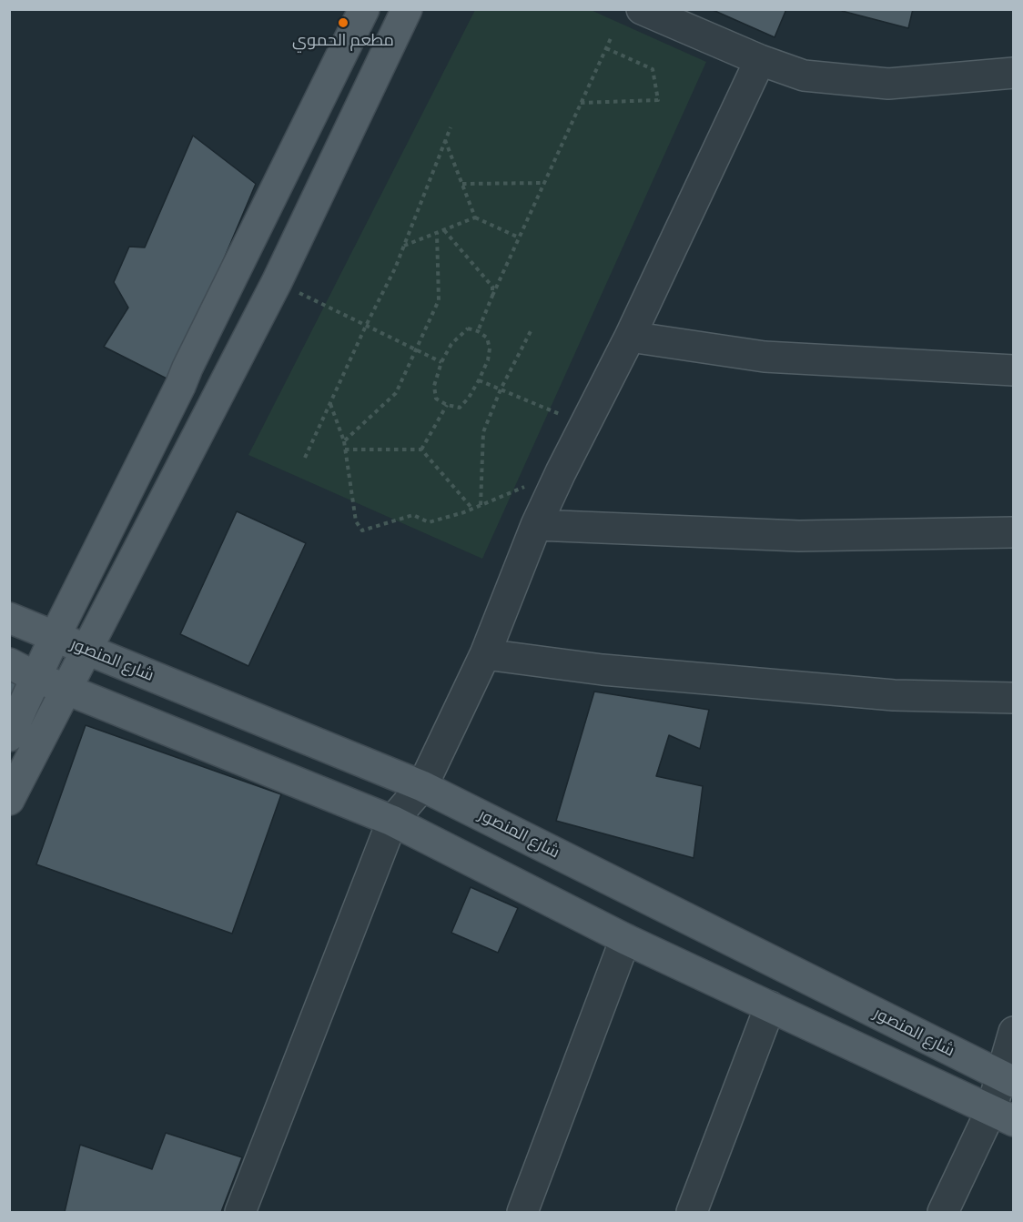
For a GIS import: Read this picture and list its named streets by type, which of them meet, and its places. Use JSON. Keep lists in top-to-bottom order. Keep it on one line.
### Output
{"streets":{"main road":["شارع المنصور"]},"places":["مطعم الحموي"]}
